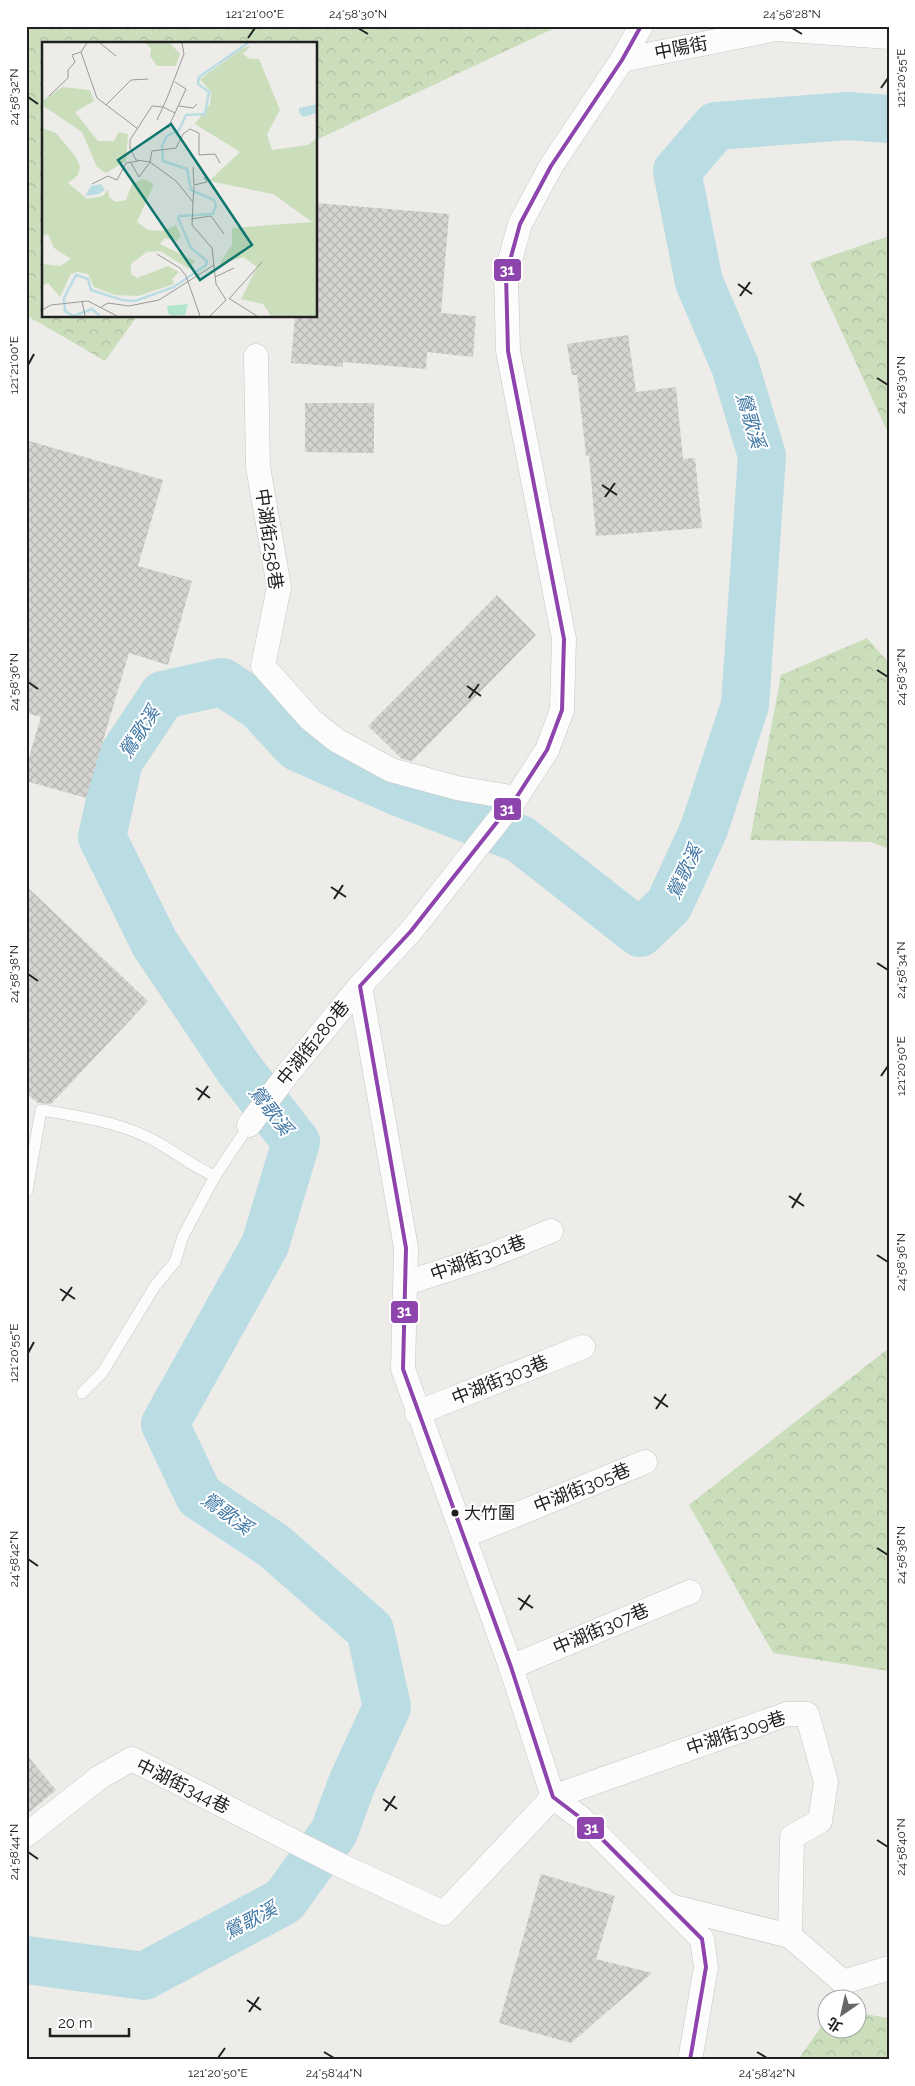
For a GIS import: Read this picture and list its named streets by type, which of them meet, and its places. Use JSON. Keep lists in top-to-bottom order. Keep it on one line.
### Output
{"streets":{"street":["中陽街","中湖街258巷","中湖街280巷","中湖街301巷","中湖街303巷","中湖街305巷","中湖街307巷","中湖街309巷","中湖街344巷"]},"crossings":[["中陽街","中湖街280巷"],["中湖街258巷","中湖街280巷"],["中湖街309巷","中湖街344巷"]],"water":["鶯歌溪"],"places":["大竹圍"],"lines":["transit line 31"],"scale_bar":"20 m","north":"bottom left","coordinates":["121°21'00\"E","24°58'30\"N","24°58'28\"N","121°20'55\"E","24°58'32\"N","24°58'36\"N","24°58'34\"N","24°58'38\"N","121°20'50\"E","24°58'42\"N","24°58'40\"N","24°58'44\"N"]}
